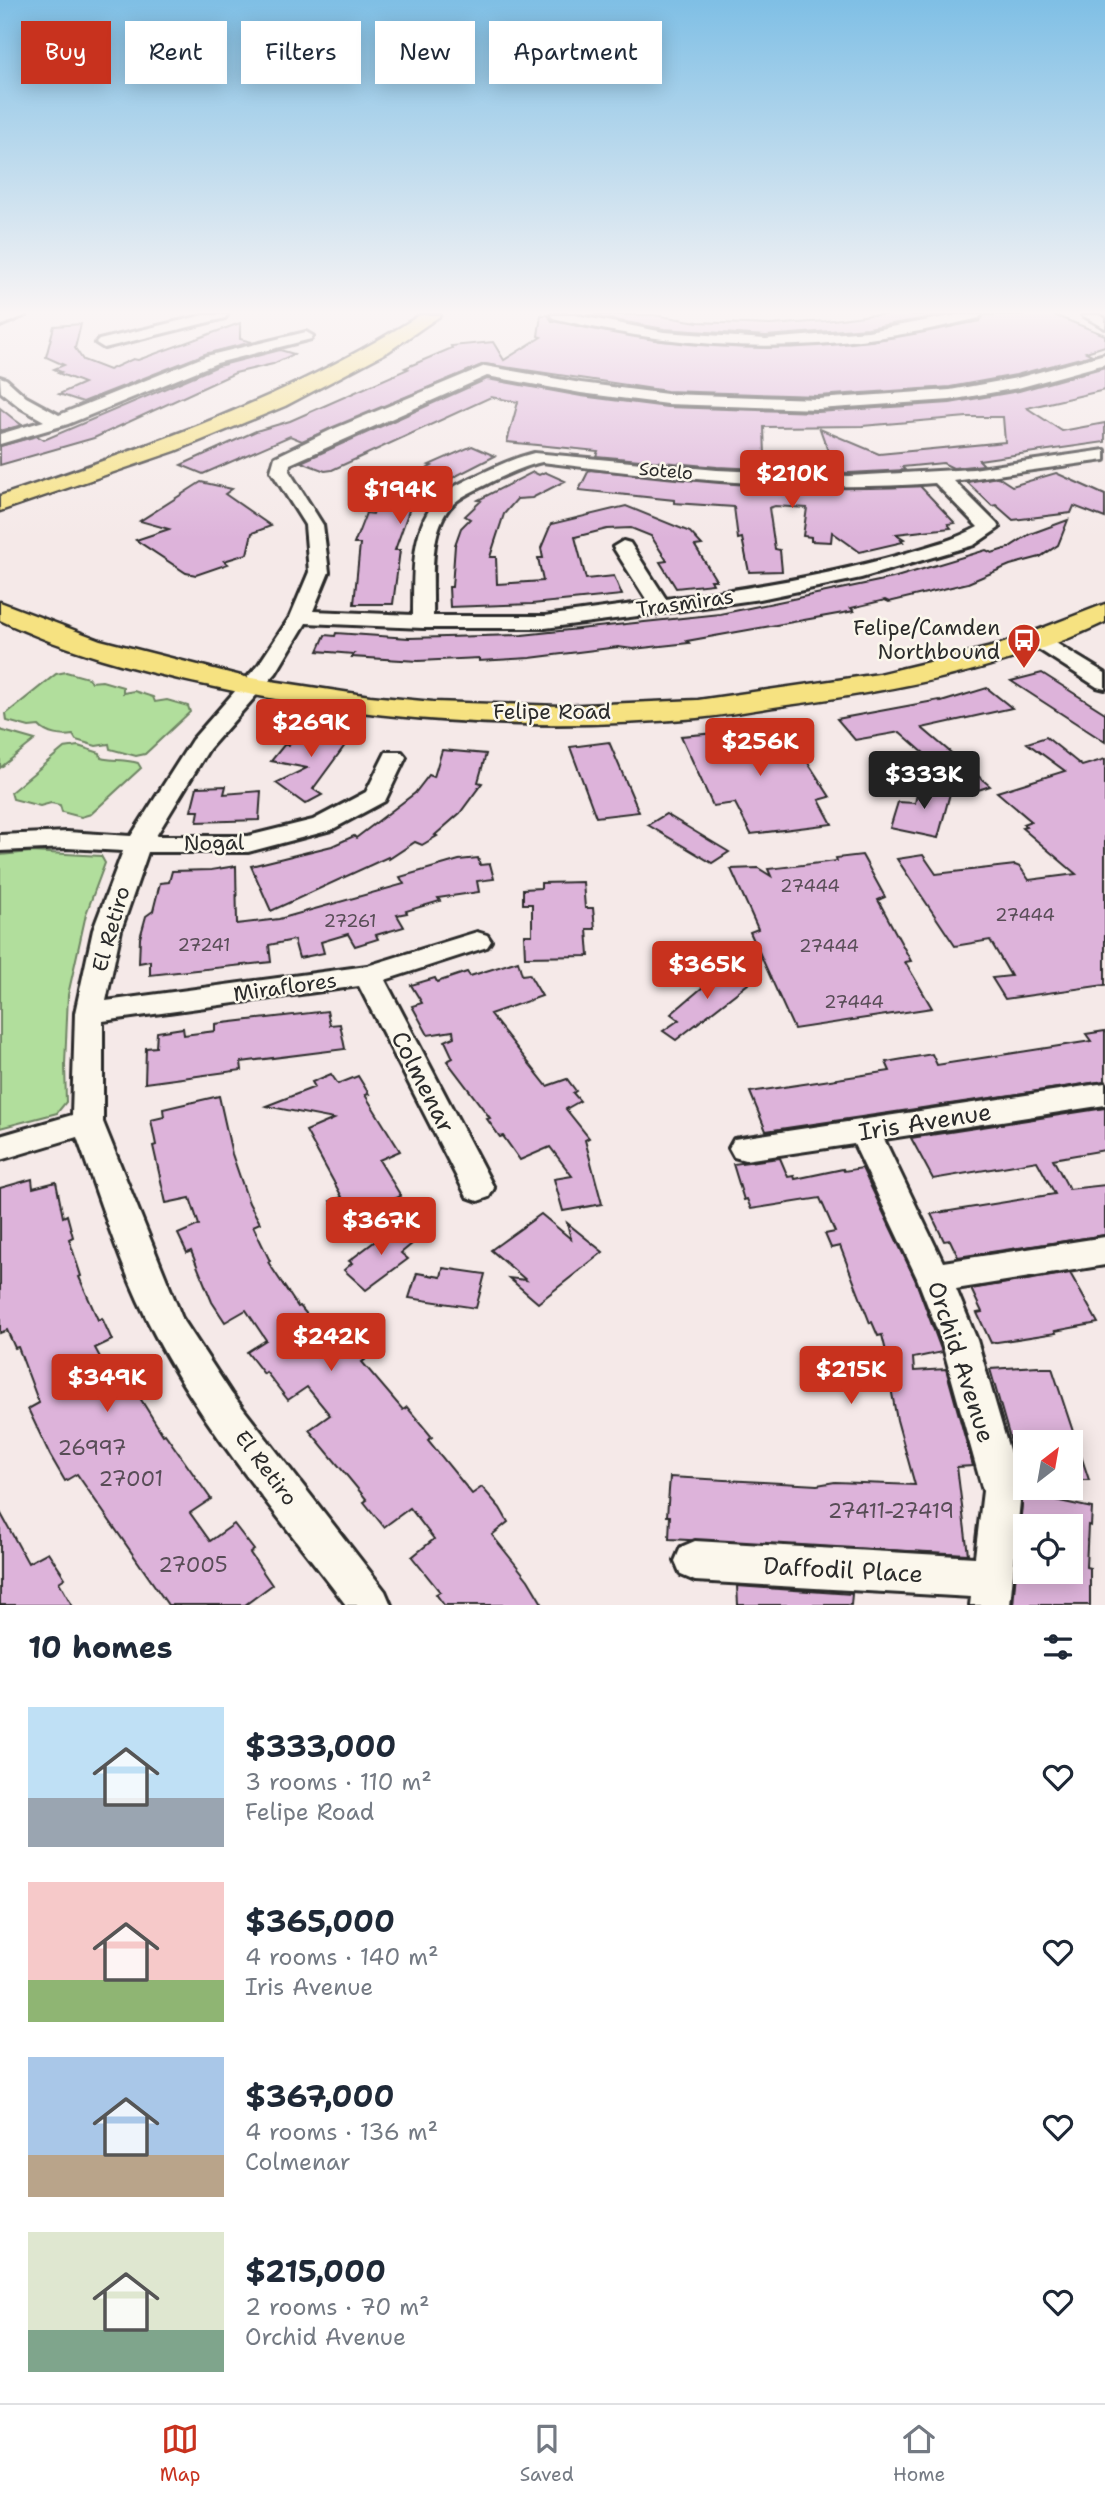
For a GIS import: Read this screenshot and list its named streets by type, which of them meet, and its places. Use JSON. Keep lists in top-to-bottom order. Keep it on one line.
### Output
{"streets":{"main road":["Felipe Road"],"street":["Sotelo","Trasmiras","Nogal","El Retiro","Miraflores","Colmenar","Iris Avenue","Orchid Avenue","Daffodil Place"]},"crossings":[["Sotelo","Trasmiras"],["Trasmiras","El Retiro"],["Felipe Road","El Retiro"],["Nogal","El Retiro"],["El Retiro","Miraflores"],["Miraflores","Colmenar"],["Iris Avenue","Orchid Avenue"],["Orchid Avenue","Daffodil Place"]],"places":{"bus stop":["Felipe/Camden Northbound"]},"house_numbers":["27444","27444","27261","27241","27444","27444","26997","27001","27411-27419","27005"],"north":"top right","page":{"chip":["Buy","Rent","Filters","New","Apartment"],"price":["$210K","$194K","$269K","$256K","$333K","$365K","$367K","$242K","$215K","$349K"],"heading":"10 homes","list":[{"name":"$333,000","note":"3 rooms · 110 m² · Felipe Road"},{"name":"$365,000","note":"4 rooms · 140 m² · Iris Avenue"},{"name":"$367,000","note":"4 rooms · 136 m² · Colmenar"},{"name":"$215,000","note":"2 rooms · 70 m² · Orchid Avenue"}],"tabs":["Map","Saved","Home"]}}
